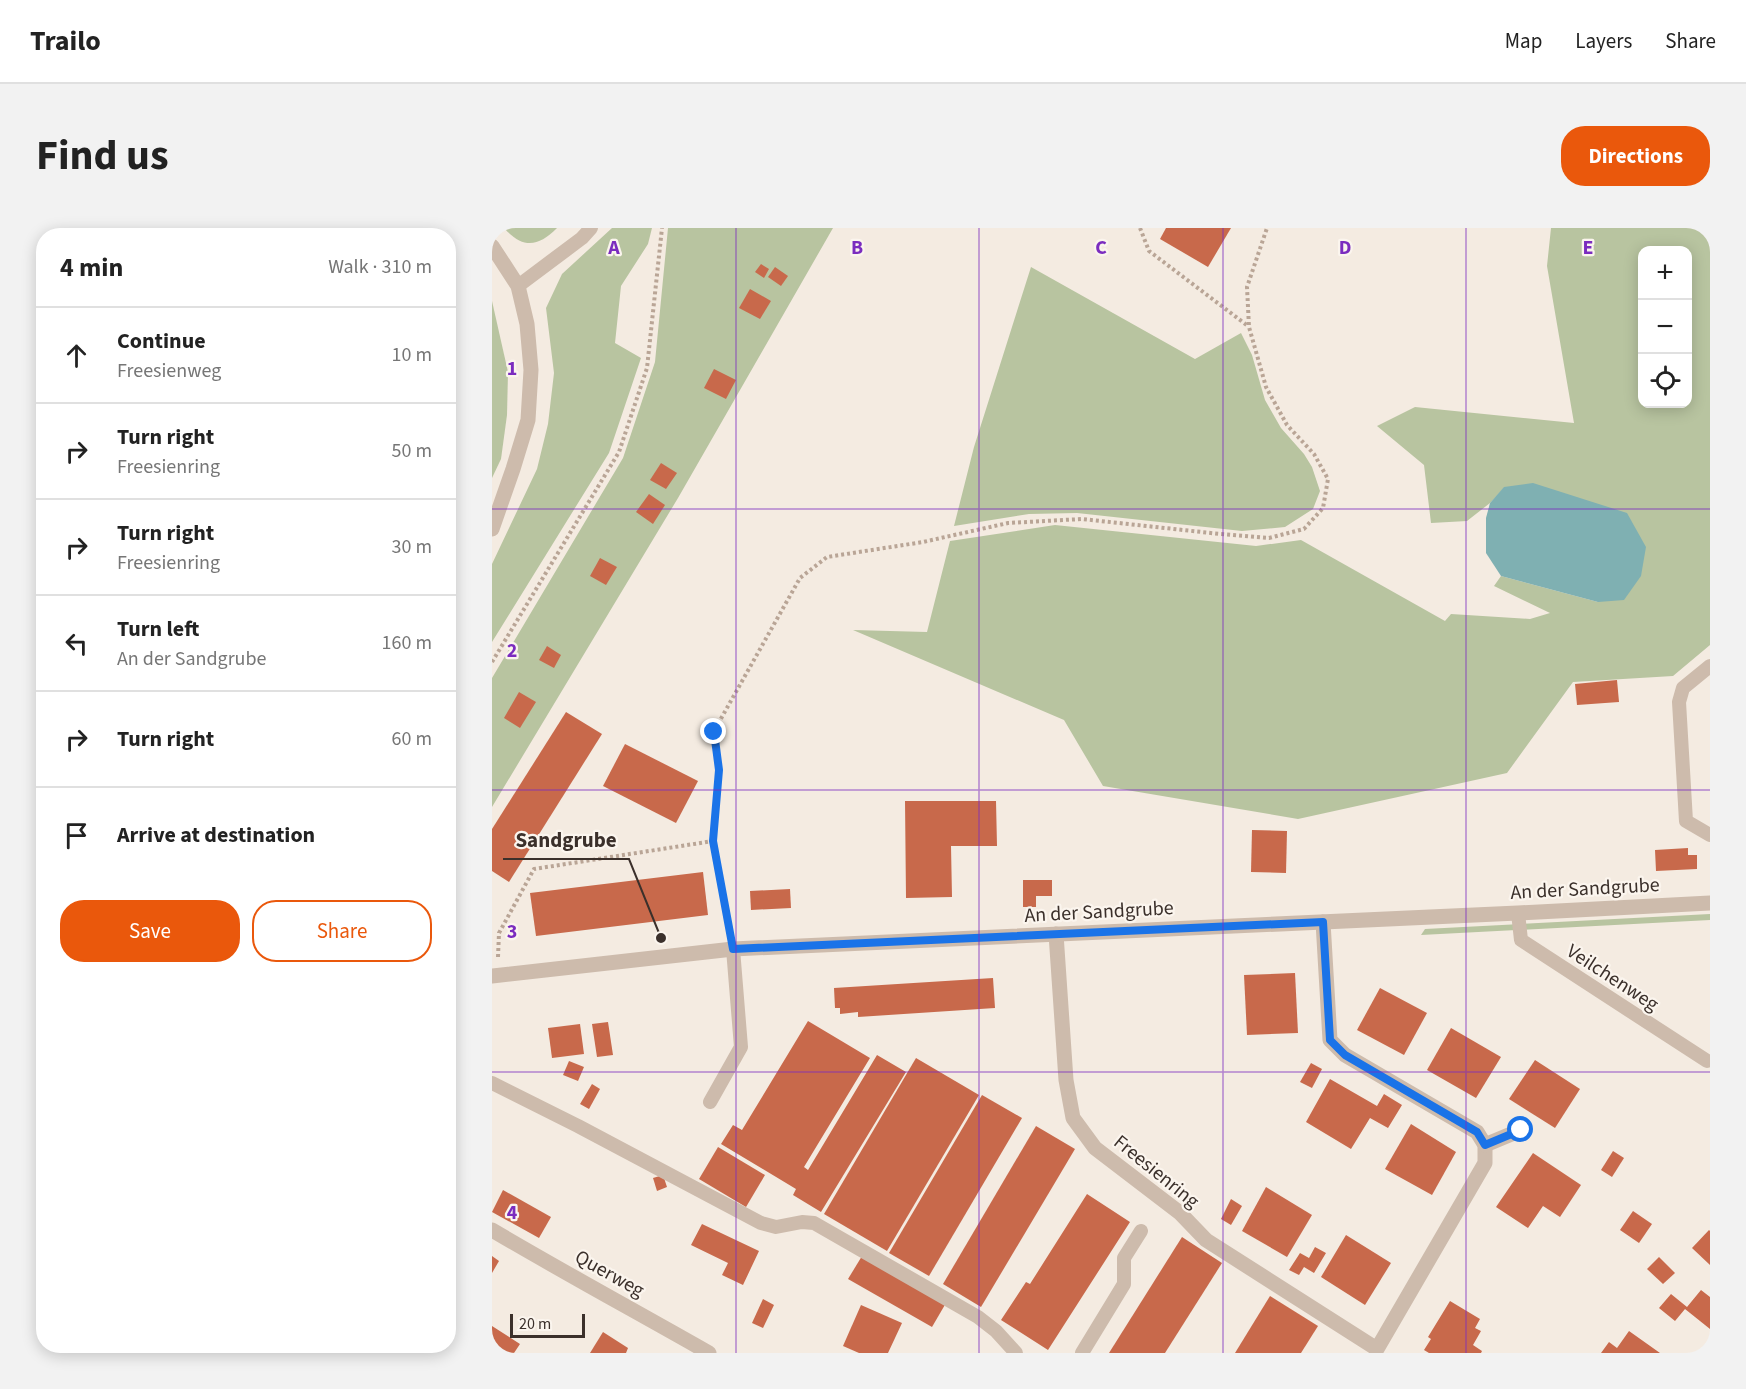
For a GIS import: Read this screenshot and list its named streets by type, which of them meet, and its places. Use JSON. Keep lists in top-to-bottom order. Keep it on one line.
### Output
{"streets":{"street":["An der Sandgrube","Freesienring","Querweg"],"lane":["Veilchenweg"]},"crossings":[["An der Sandgrube","Veilchenweg"],["An der Sandgrube","Freesienring"]],"places":["Sandgrube"],"scale_bar":"20 m","page":{"header":"Trailo","nav":["Map","Layers","Share"],"title":"Find us","buttons":["Directions",["Save","Share"]],"heading":["4 min","Walk · 310 m"],"map_buttons":["+","−"],"list":[["Continue","Freesienweg","10 m"],["Turn right","Freesienring","50 m"],["Turn right","Freesienring","30 m"],["Turn left","An der Sandgrube","160 m"],["Turn right","60 m"],"Arrive at destination"],"scale":"20 m"},"grid":{"columns":["A","B","C","D","E"],"rows":["1","2","3","4"]}}
